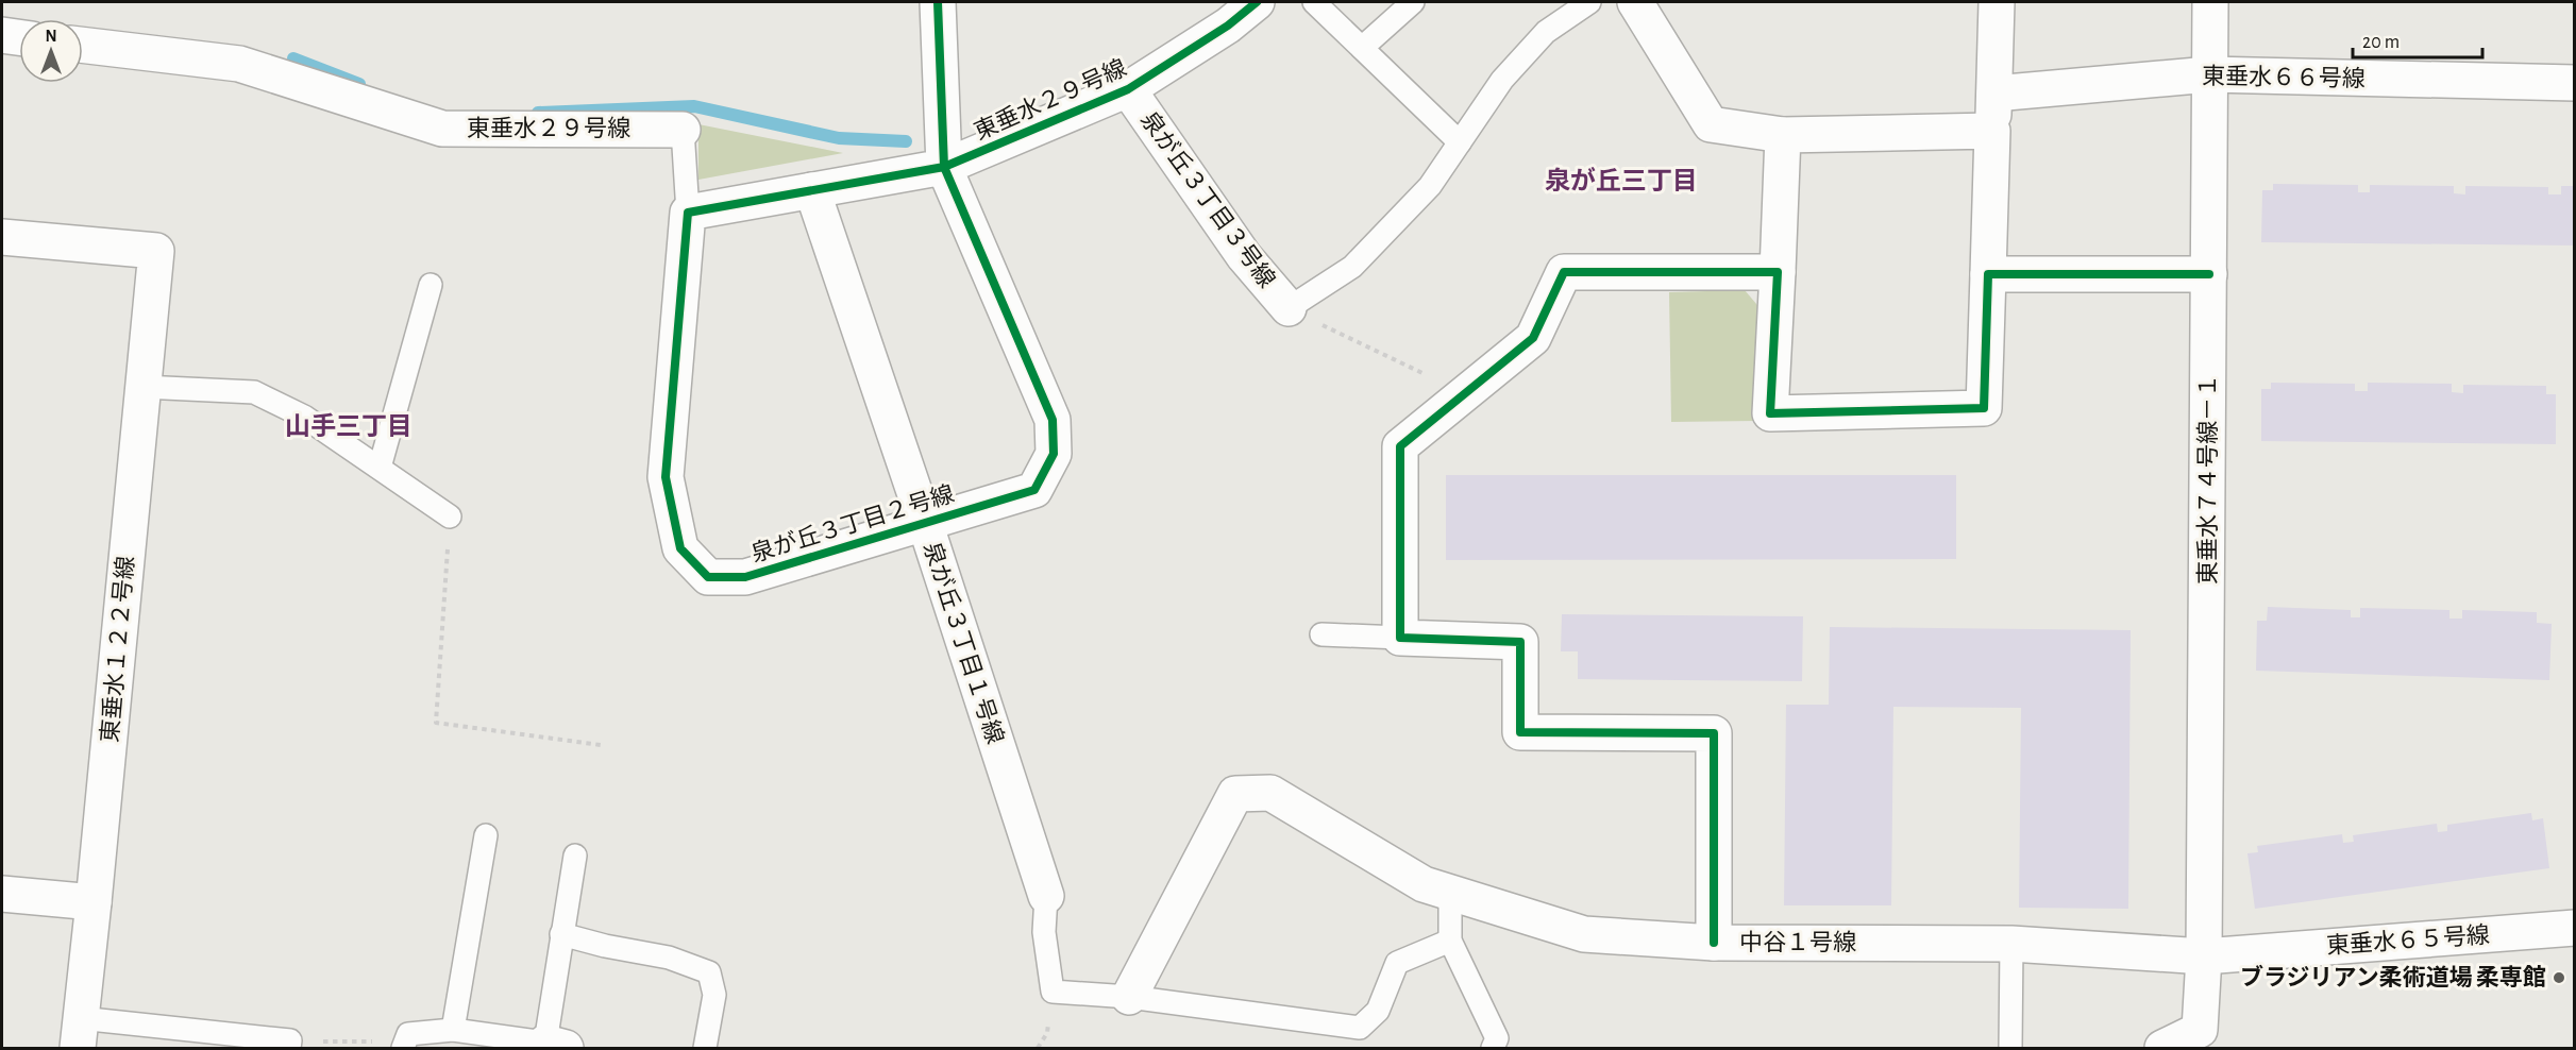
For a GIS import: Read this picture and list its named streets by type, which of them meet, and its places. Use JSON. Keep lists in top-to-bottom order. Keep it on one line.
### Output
{"streets":{"street":["東垂水６６号線","東垂水２９号線","泉が丘３丁目３号線","東垂水７４号線－１","泉が丘３丁目２号線","泉が丘３丁目１号線","東垂水１２２号線","東垂水６５号線","中谷１号線"]},"crossings":[["東垂水６６号線","東垂水７４号線－１"],["東垂水２９号線","泉が丘３丁目３号線"],["東垂水２９号線","泉が丘３丁目２号線"],["東垂水２９号線","泉が丘３丁目１号線"],["東垂水７４号線－１","東垂水６５号線"],["東垂水７４号線－１","中谷１号線"],["泉が丘３丁目２号線","泉が丘３丁目１号線"],["泉が丘３丁目１号線","中谷１号線"],["東垂水６５号線","中谷１号線"]],"districts":["泉が丘三丁目","山手三丁目"],"places":["ブラジリアン柔術道場 柔専館"],"scale_bar":"20 m","north":"top"}
